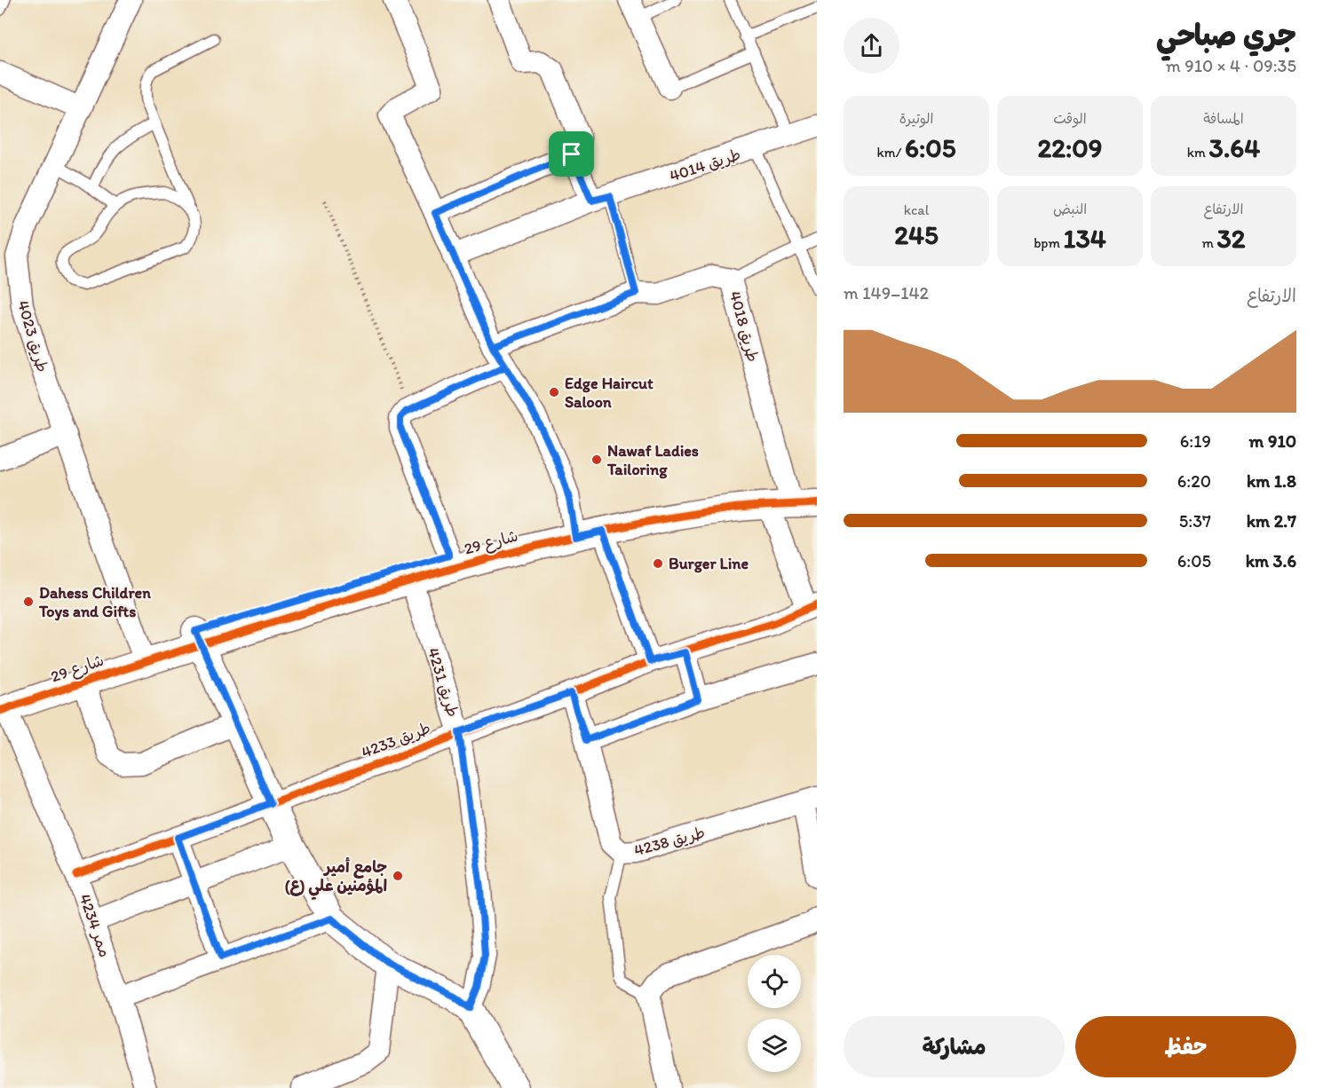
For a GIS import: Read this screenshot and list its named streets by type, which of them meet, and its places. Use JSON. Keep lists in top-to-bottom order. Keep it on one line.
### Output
{"streets":{"street":["طريق 4014","طريق 4018","طريق 4023","شارع 29","طريق 4231","طريق 4233","طريق 4238","ممر 4234"]},"crossings":[["طريق 4018","شارع 29"],["طريق 4018","طريق 4233"],["طريق 4023","شارع 29"],["شارع 29","طريق 4231"],["شارع 29","ممر 4234"],["طريق 4231","طريق 4233"],["طريق 4233","طريق 4238"],["طريق 4233","ممر 4234"]],"places":["Edge Haircut Saloon","Nawaf Ladies Tailoring","Burger Line","Dahess Children Toys and Gifts","جامع أمير المؤمنين علي (ع)"],"page":{"heading":["جري صباحي","09:35 · 4 × 910 m"],"stats":[["المسافة","3.64 km"],["الوقت","22:09"],["الوتيرة","6:05 /km"],["الارتفاع","32 m"],["النبض","134 bpm"],["kcal","245"]],"chart":["الارتفاع","142–149 m"],"list":[{"name":"910 m","note":"6:19"},{"name":"1.8 km","note":"6:20"},{"name":"2.7 km","note":"5:37"},{"name":"3.6 km","note":"6:05"}],"buttons":["حفظ","مشاركة"]}}
